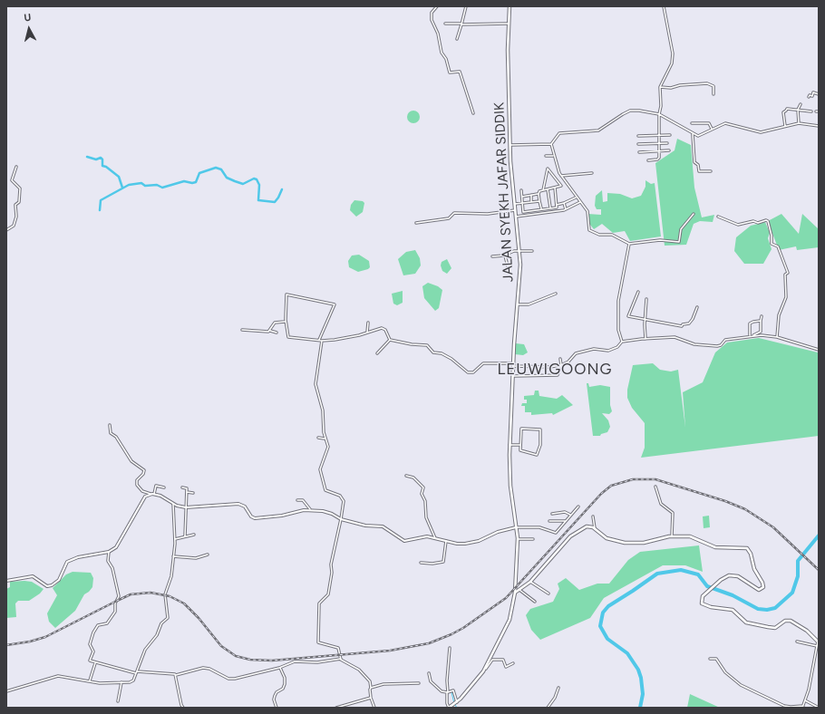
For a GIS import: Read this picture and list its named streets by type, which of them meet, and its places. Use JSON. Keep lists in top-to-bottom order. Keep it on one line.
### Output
{"streets":{"main road":["JALAN SYEKH JAFAR SIDDIK"]},"districts":["LEUWIGOONG"],"north":"top"}
